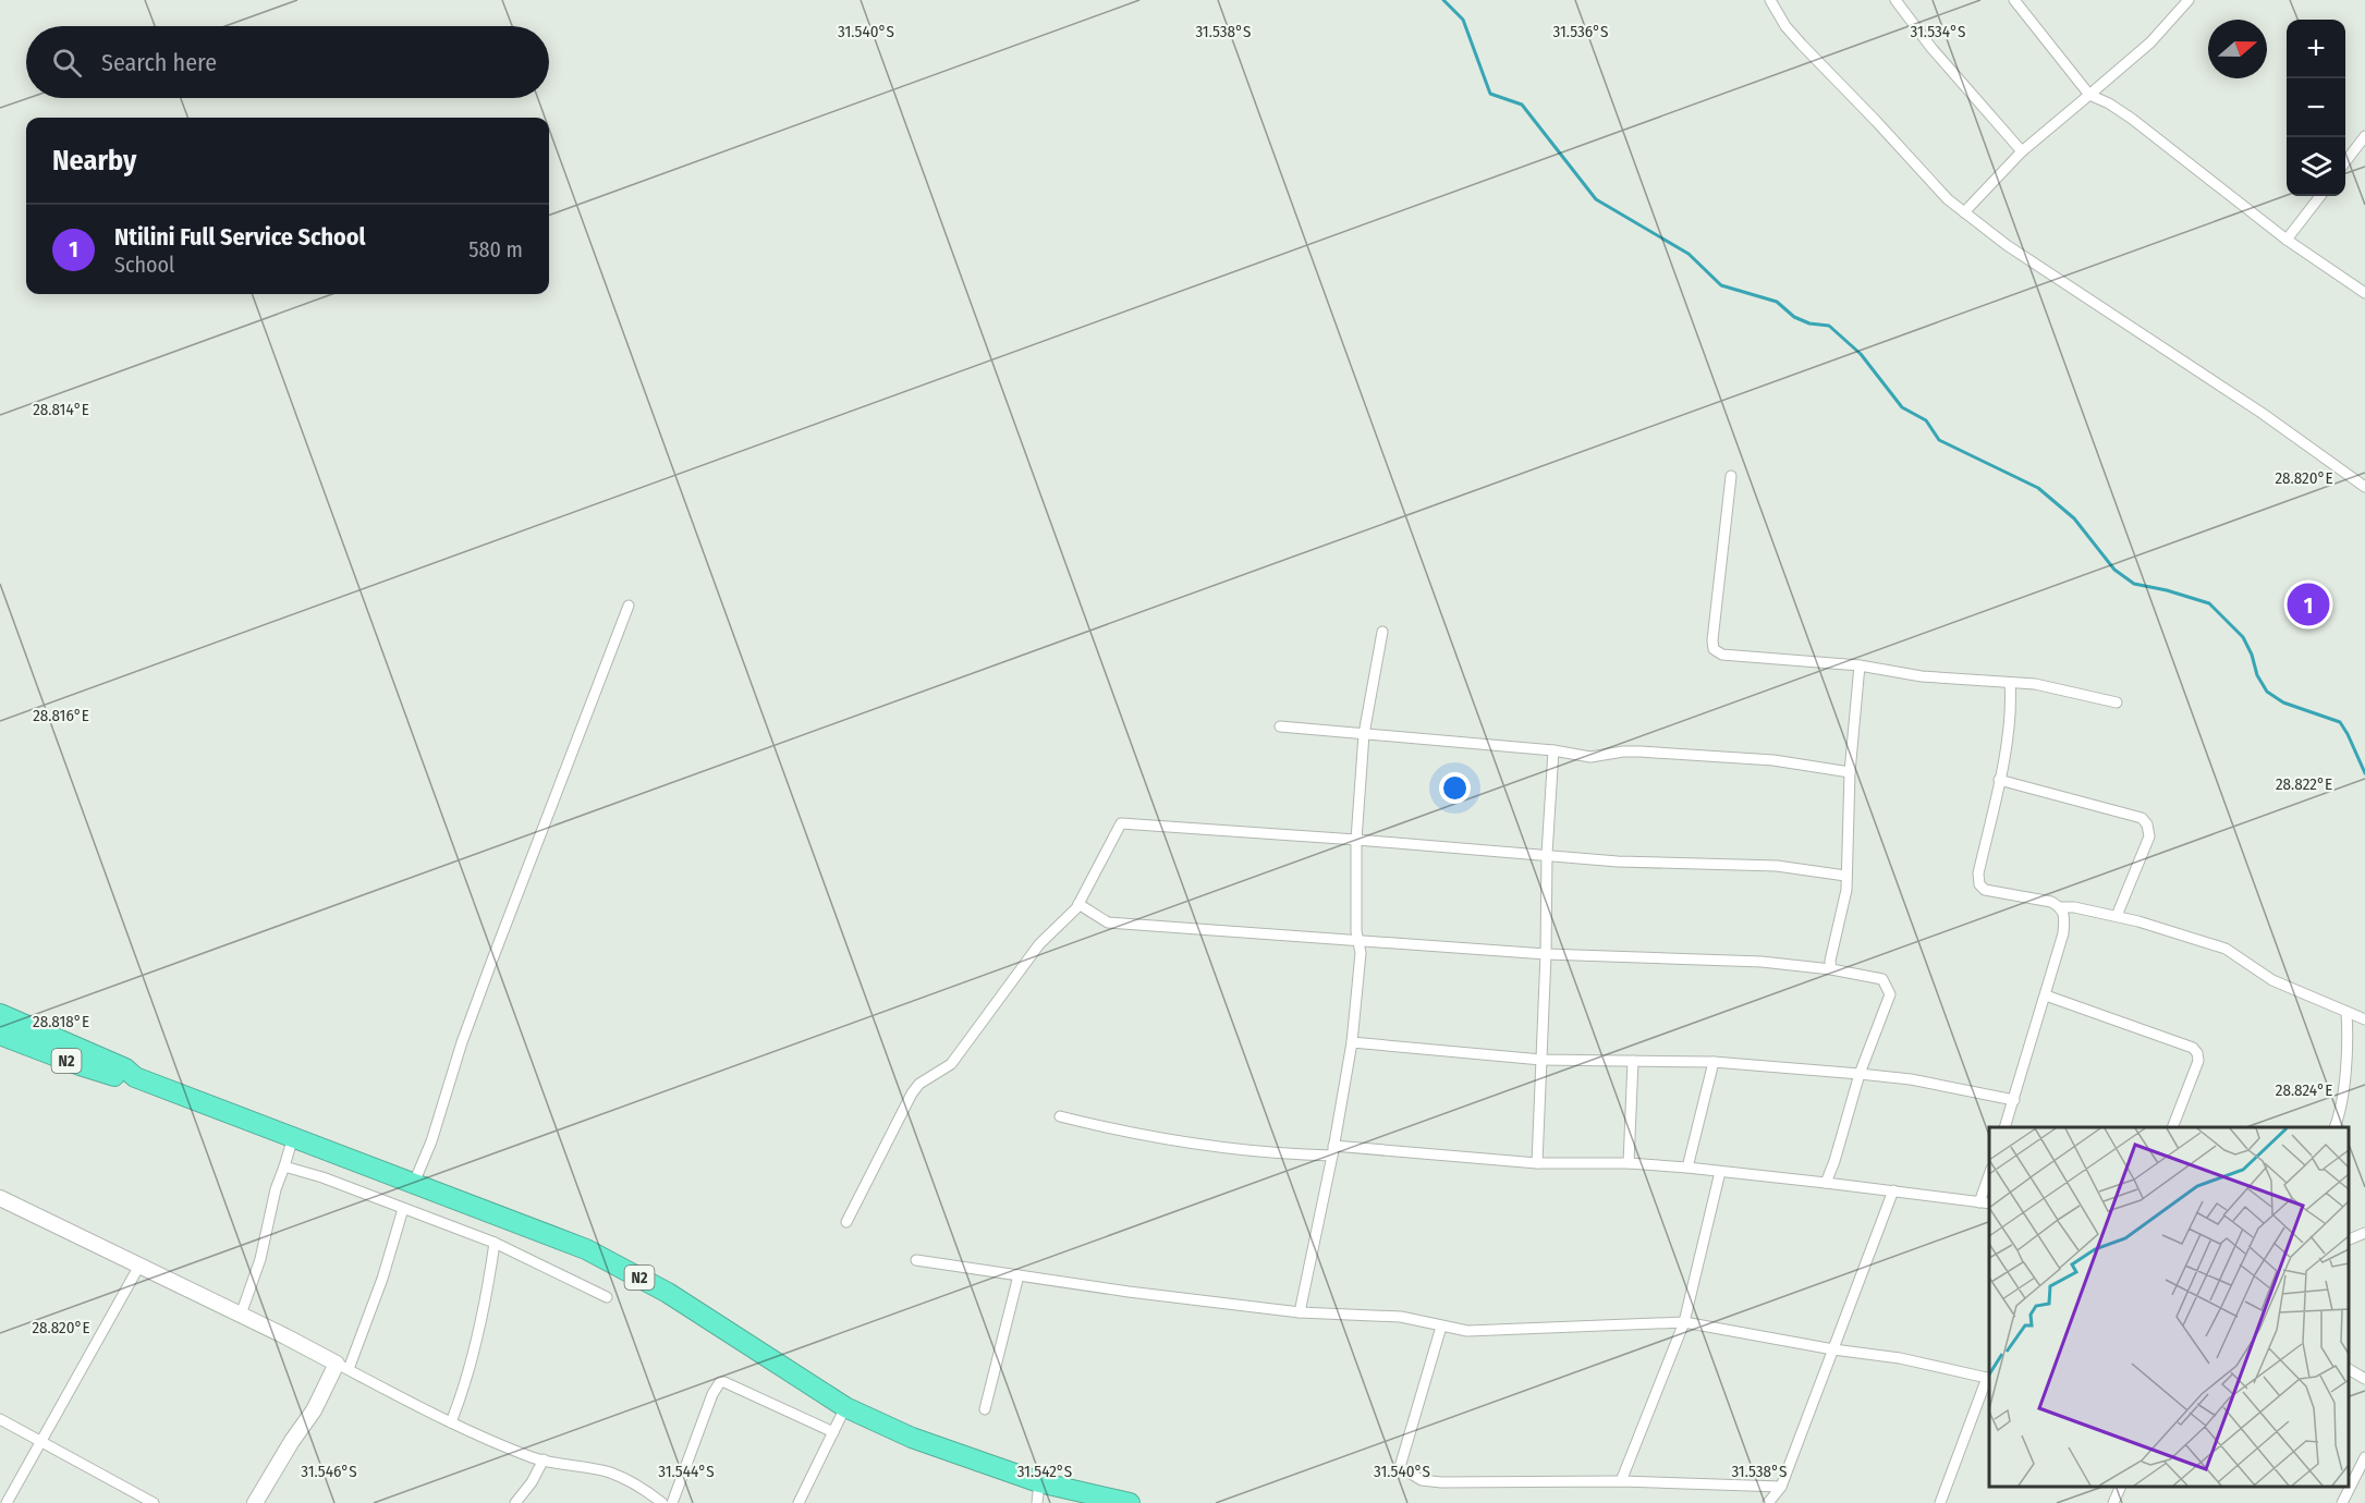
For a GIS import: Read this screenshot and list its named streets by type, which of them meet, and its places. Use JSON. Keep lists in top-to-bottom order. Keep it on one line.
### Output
{"streets":{"highway":["N2"]},"north":"right","page":{"map_buttons":["+","−"],"search":"Search here","heading":"Nearby","list":[{"mark":"1","name":"Ntilini Full Service School","note":"School","value":"580 m"}],"pins":"1"},"coordinates":["31.540°S","31.538°S","31.536°S","31.534°S","28.814°E","28.820°E","28.816°E","28.822°E","28.818°E","28.824°E","31.546°S","31.544°S","31.542°S"]}
